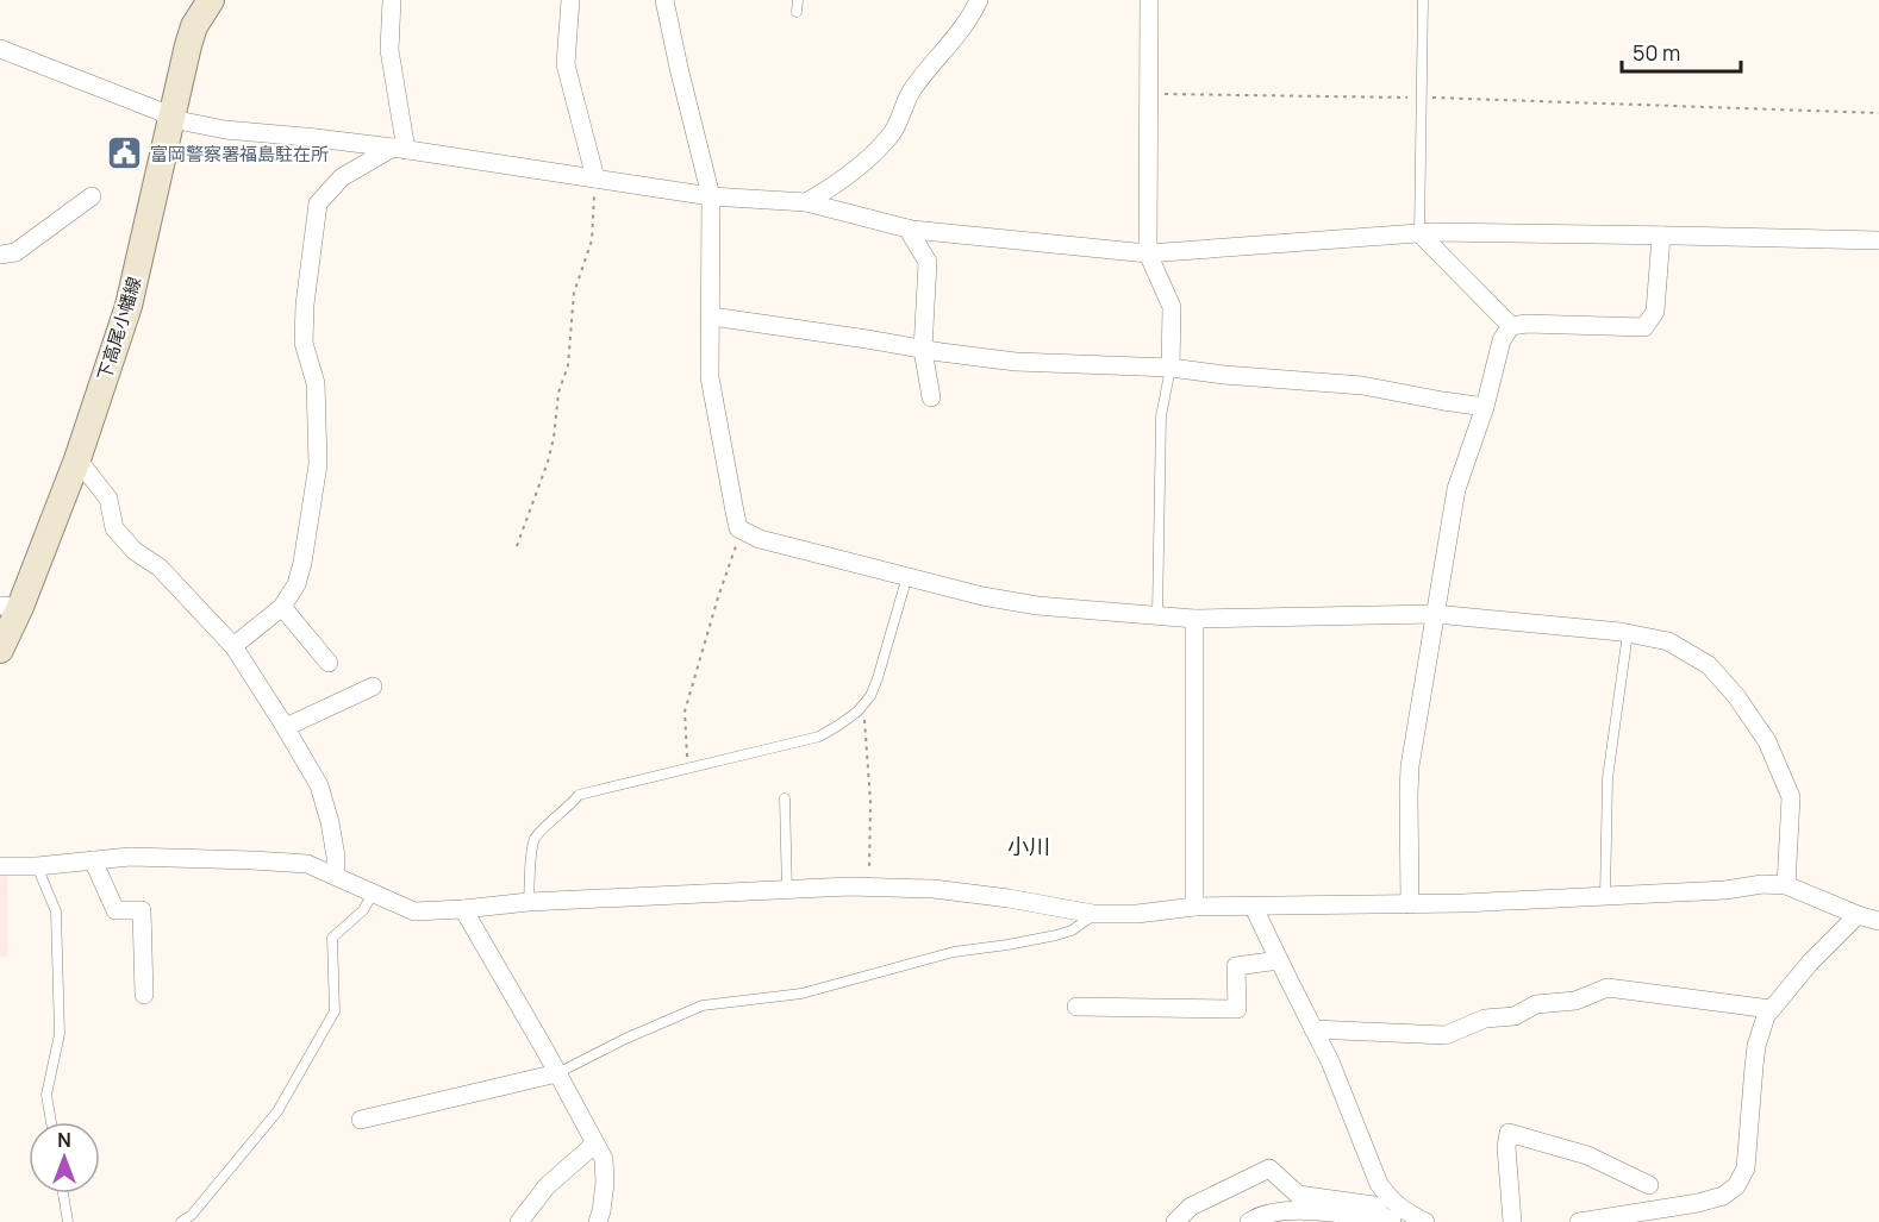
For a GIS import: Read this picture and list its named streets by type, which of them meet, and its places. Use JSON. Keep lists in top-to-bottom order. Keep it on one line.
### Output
{"streets":{"main road":["下高尾小幡線"]},"districts":["小川"],"places":{"public building":["富岡警察署福島駐在所"]},"scale_bar":"50 m","north":"top"}
